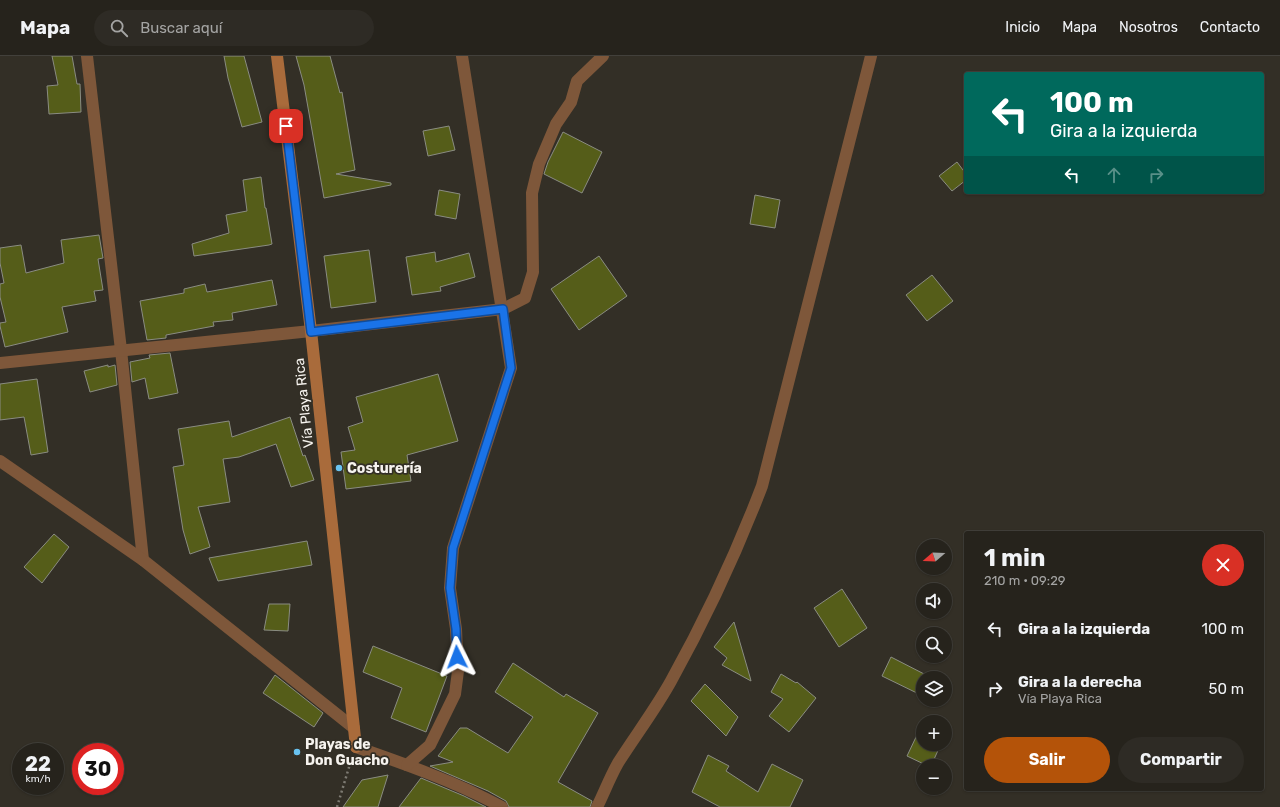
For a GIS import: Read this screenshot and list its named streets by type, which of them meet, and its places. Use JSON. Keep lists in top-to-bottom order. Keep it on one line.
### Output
{"streets":{"street":["Vía Playa Rica"]},"places":["Costurería","Playas de Don Guacho"],"north":"left","page":{"header":"Mapa","search":"Buscar aquí","nav":["Inicio","Mapa","Nosotros","Contacto"],"turn":["100 m","Gira a la izquierda"],"heading":["1 min","210 m · 09:29"],"map_buttons":["+","−"],"list":[{"name":"Gira a la izquierda","value":"100 m"},{"name":"Gira a la derecha","note":"Vía Playa Rica","value":"50 m"}],"buttons":["Salir","Compartir"],"speed":"22 km/h","limit":"30"}}
